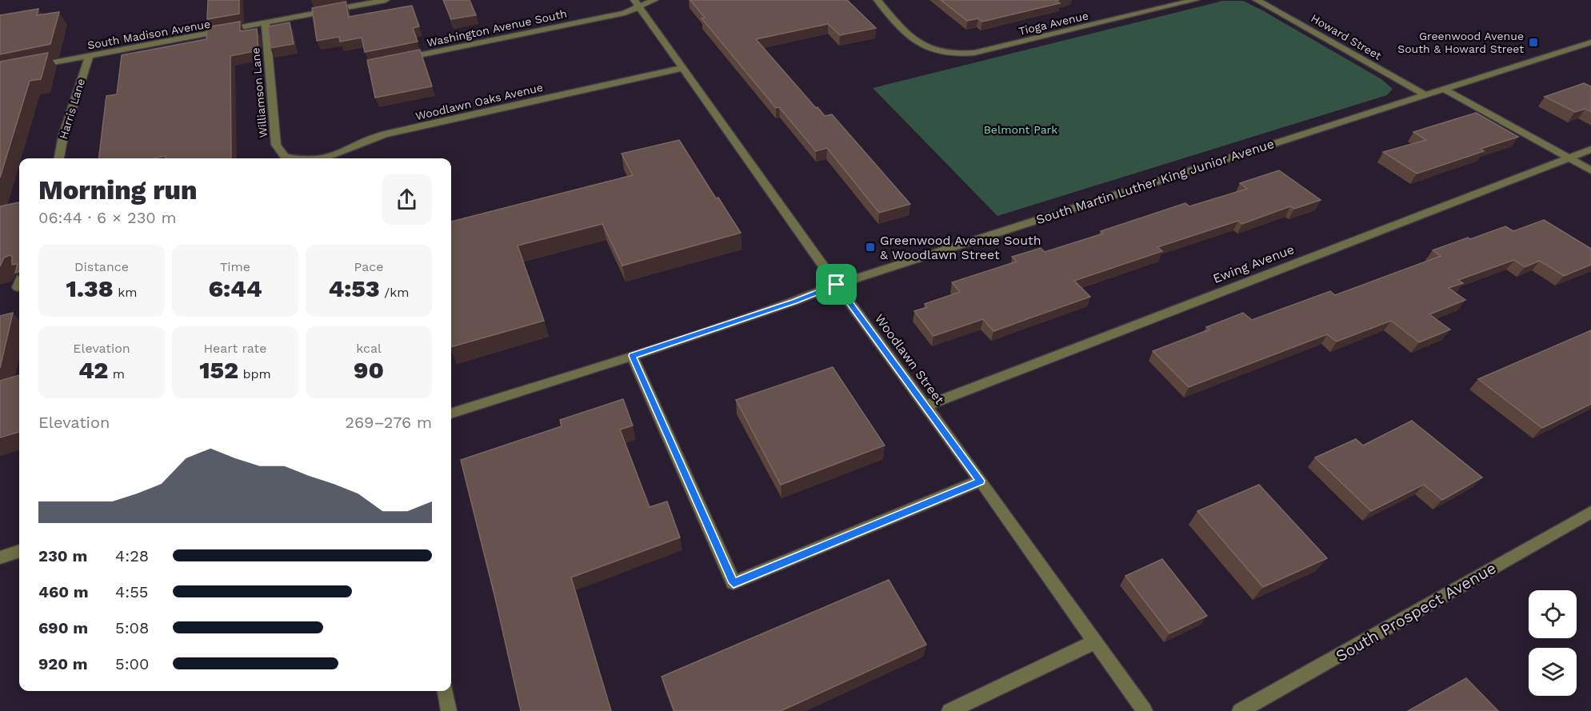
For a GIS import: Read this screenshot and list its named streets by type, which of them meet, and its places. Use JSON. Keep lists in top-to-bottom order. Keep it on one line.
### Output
{"streets":{"street":["Tioga Avenue","Washington Avenue South","South Madison Avenue","Howard Street","Williamson Lane","Woodlawn Oaks Avenue","Harris Lane","South Martin Luther King Junior Avenue","Ewing Avenue","Woodlawn Street","South Prospect Avenue"]},"crossings":[["Washington Avenue South","Woodlawn Street"],["South Madison Avenue","Williamson Lane"],["South Madison Avenue","Harris Lane"],["Howard Street","South Martin Luther King Junior Avenue"],["Williamson Lane","Woodlawn Oaks Avenue"],["Woodlawn Oaks Avenue","Woodlawn Street"],["South Martin Luther King Junior Avenue","Woodlawn Street"],["Ewing Avenue","Woodlawn Street"]],"parks":["Belmont Park"],"places":{"transit":["Greenwood Avenue South & Howard Street","Greenwood Avenue South & Woodlawn Street"]},"page":{"heading":["Morning run","06:44 · 6 × 230 m"],"stats":[["Distance","1.38 km"],["Time","6:44"],["Pace","4:53 /km"],["Elevation","42 m"],["Heart rate","152 bpm"],["kcal","90"]],"chart":["Elevation","269–276 m"],"list":[{"name":"230 m","note":"4:28"},{"name":"460 m","note":"4:55"},{"name":"690 m","note":"5:08"},{"name":"920 m","note":"5:00"}]}}
